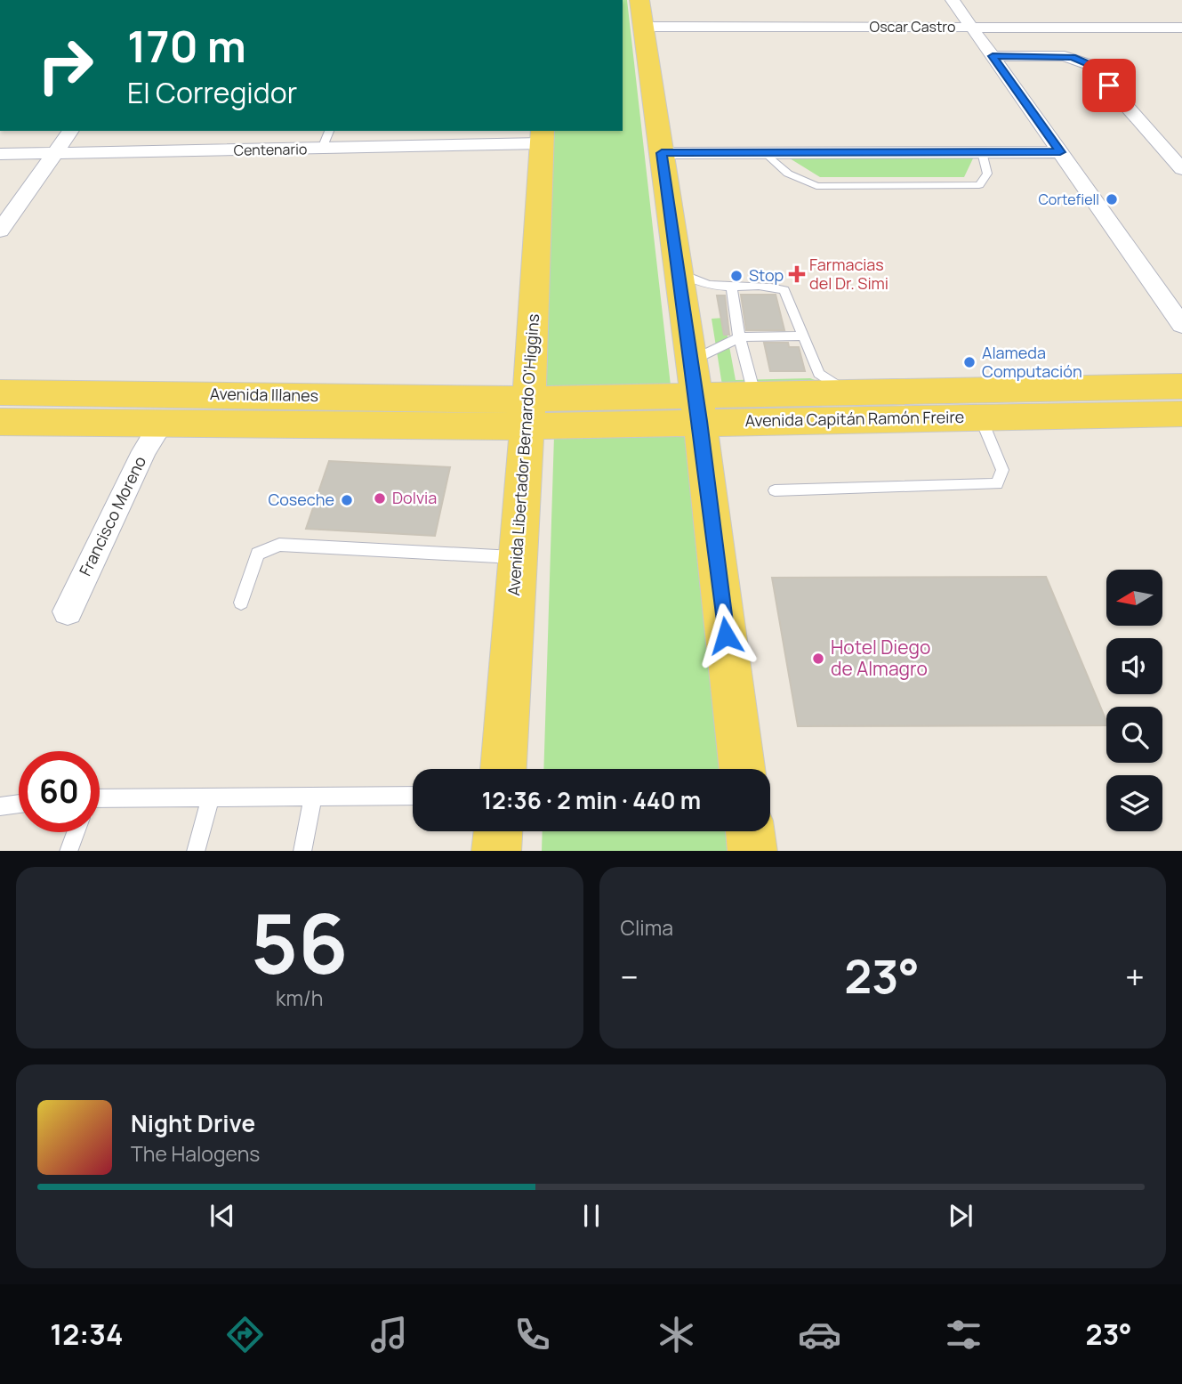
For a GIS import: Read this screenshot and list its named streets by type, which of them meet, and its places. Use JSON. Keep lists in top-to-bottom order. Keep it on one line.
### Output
{"streets":{"main road":["Avenida Illanes","Avenida Capitán Ramón Freire","Avenida Libertador Bernardo O'Higgins"],"street":["Oscar Castro","Centenario","Francisco Moreno"]},"crossings":[["Centenario","Avenida Libertador Bernardo O'Higgins"],["Avenida Illanes","Avenida Capitán Ramón Freire"],["Avenida Illanes","Avenida Libertador Bernardo O'Higgins"],["Avenida Illanes","Francisco Moreno"],["Avenida Capitán Ramón Freire","Avenida Libertador Bernardo O'Higgins"]],"places":{"other":["Cortefiell","Stop","Alameda Computación","Dolvia","Coseche","Hotel Diego de Almagro"],"health":["Farmacias del Dr. Simi"]},"north":"left","page":{"turn":["170 m","El Corregidor"],"limit":"60","trip":"12:36 · 2 min · 440 m","tile":[["56","km/h"],"Clima"],"heat":["−","23°","+"],"song":["Night Drive","The Halogens"],"tabs":["12:34","23°"]}}
